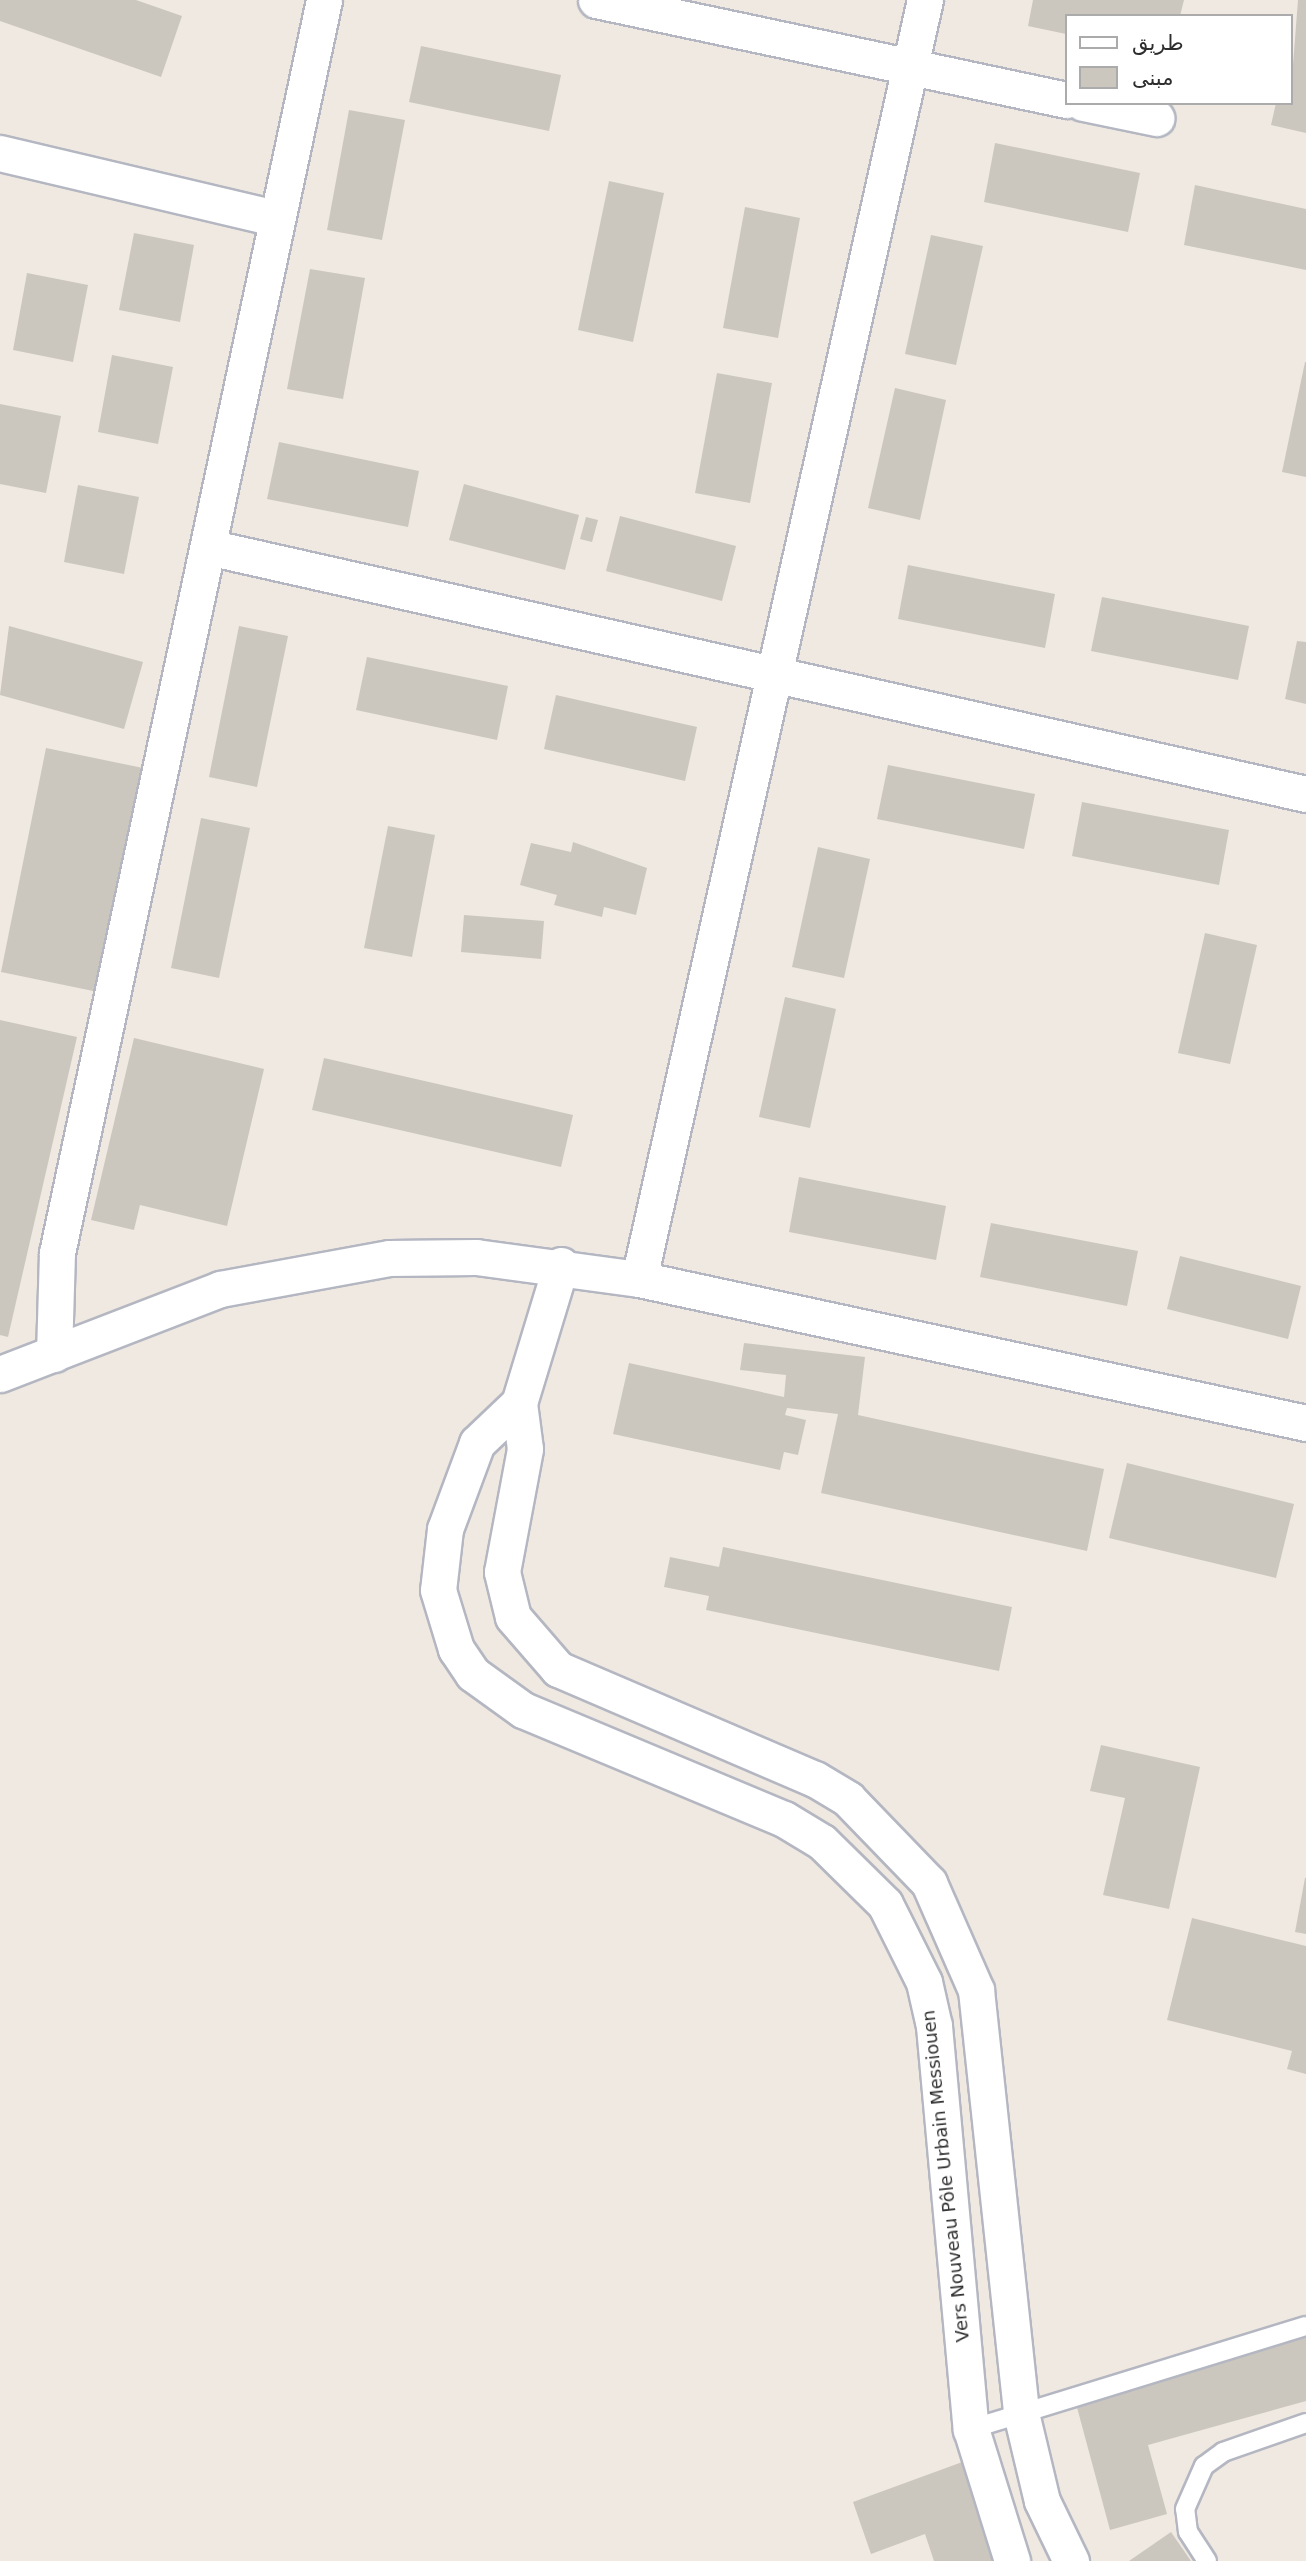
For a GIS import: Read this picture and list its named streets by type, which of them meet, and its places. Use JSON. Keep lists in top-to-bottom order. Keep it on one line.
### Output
{"streets":{"street":["Vers Nouveau Pôle Urbain Messiouen"]},"legend":["طريق","مبنى"]}
